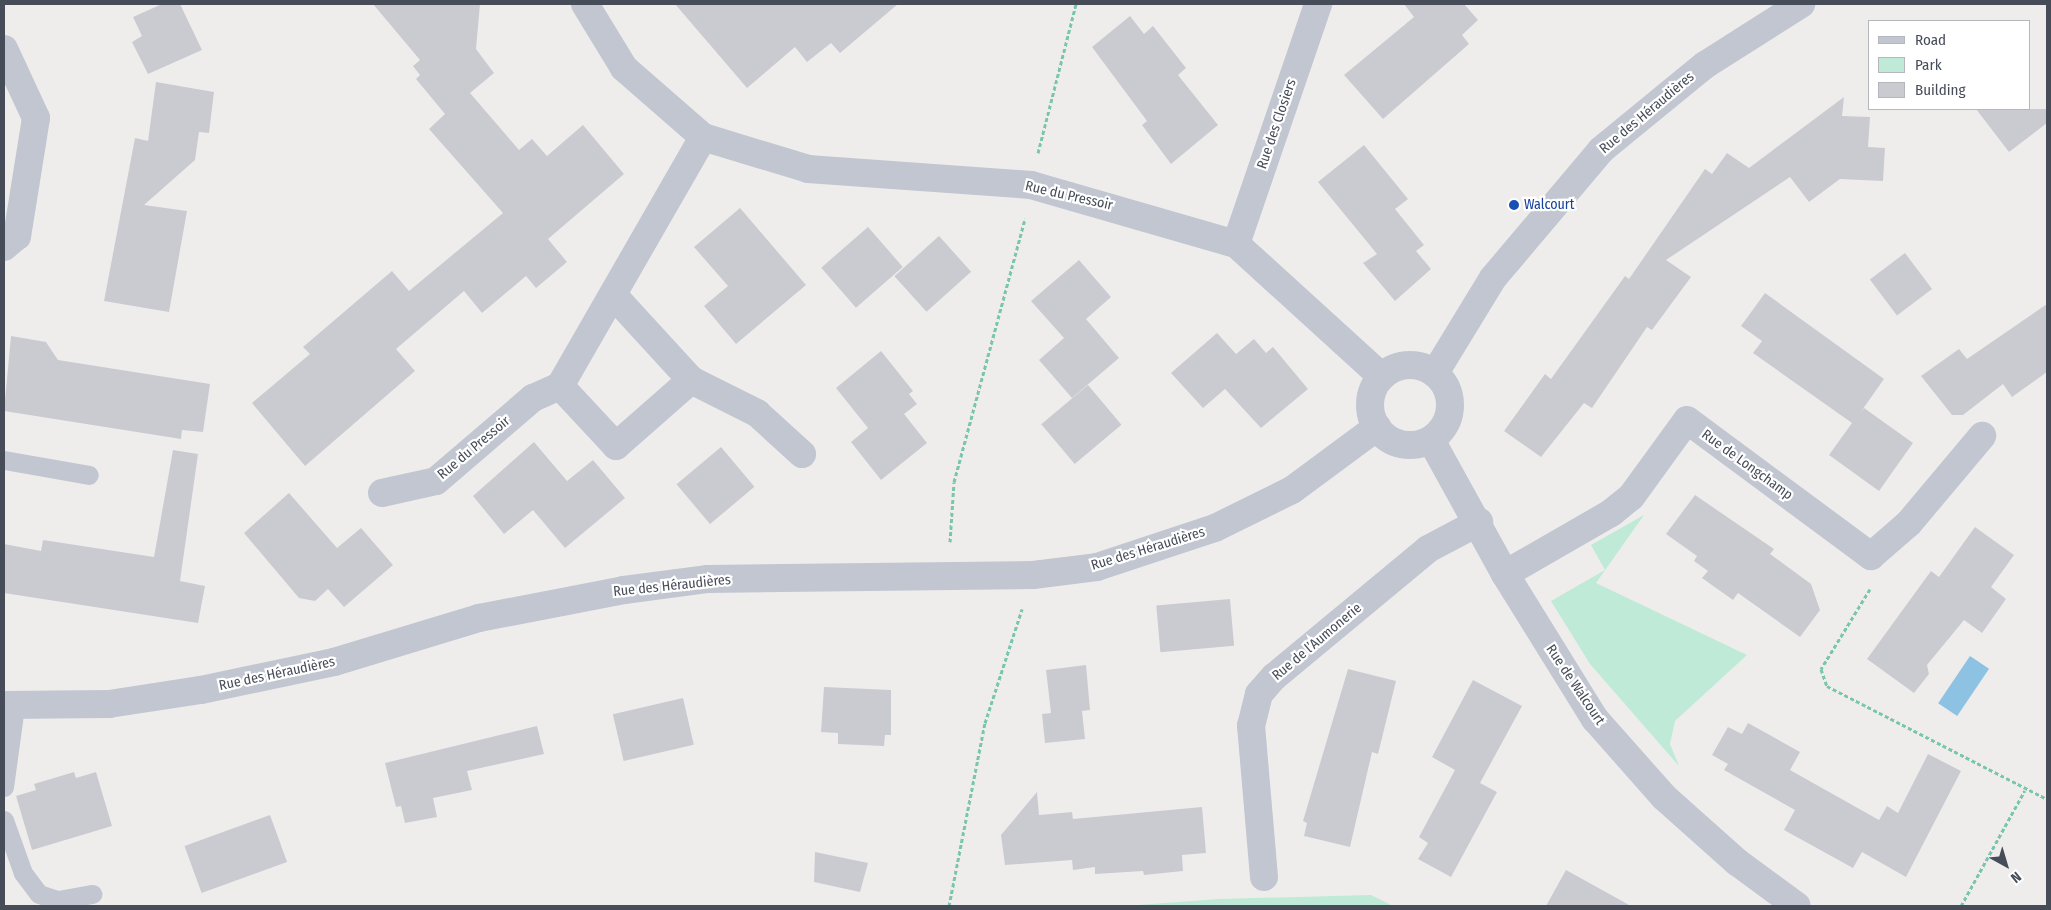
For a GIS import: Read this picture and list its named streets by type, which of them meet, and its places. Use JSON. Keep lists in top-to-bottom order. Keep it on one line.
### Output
{"streets":{"street":["Rue des Héraudières","Rue des Closiers","Rue du Pressoir","Rue de Longchamp","Rue de l’Aumonerie","Rue de Walcourt"]},"crossings":[["Rue des Héraudières","Rue du Pressoir"],["Rue des Héraudières","Rue de Walcourt"],["Rue des Closiers","Rue du Pressoir"],["Rue du Pressoir","Rue de Walcourt"],["Rue de Longchamp","Rue de Walcourt"],["Rue de l’Aumonerie","Rue de Walcourt"]],"places":["Walcourt"],"legend":["Road","Park","Building"],"north":"bottom right"}
